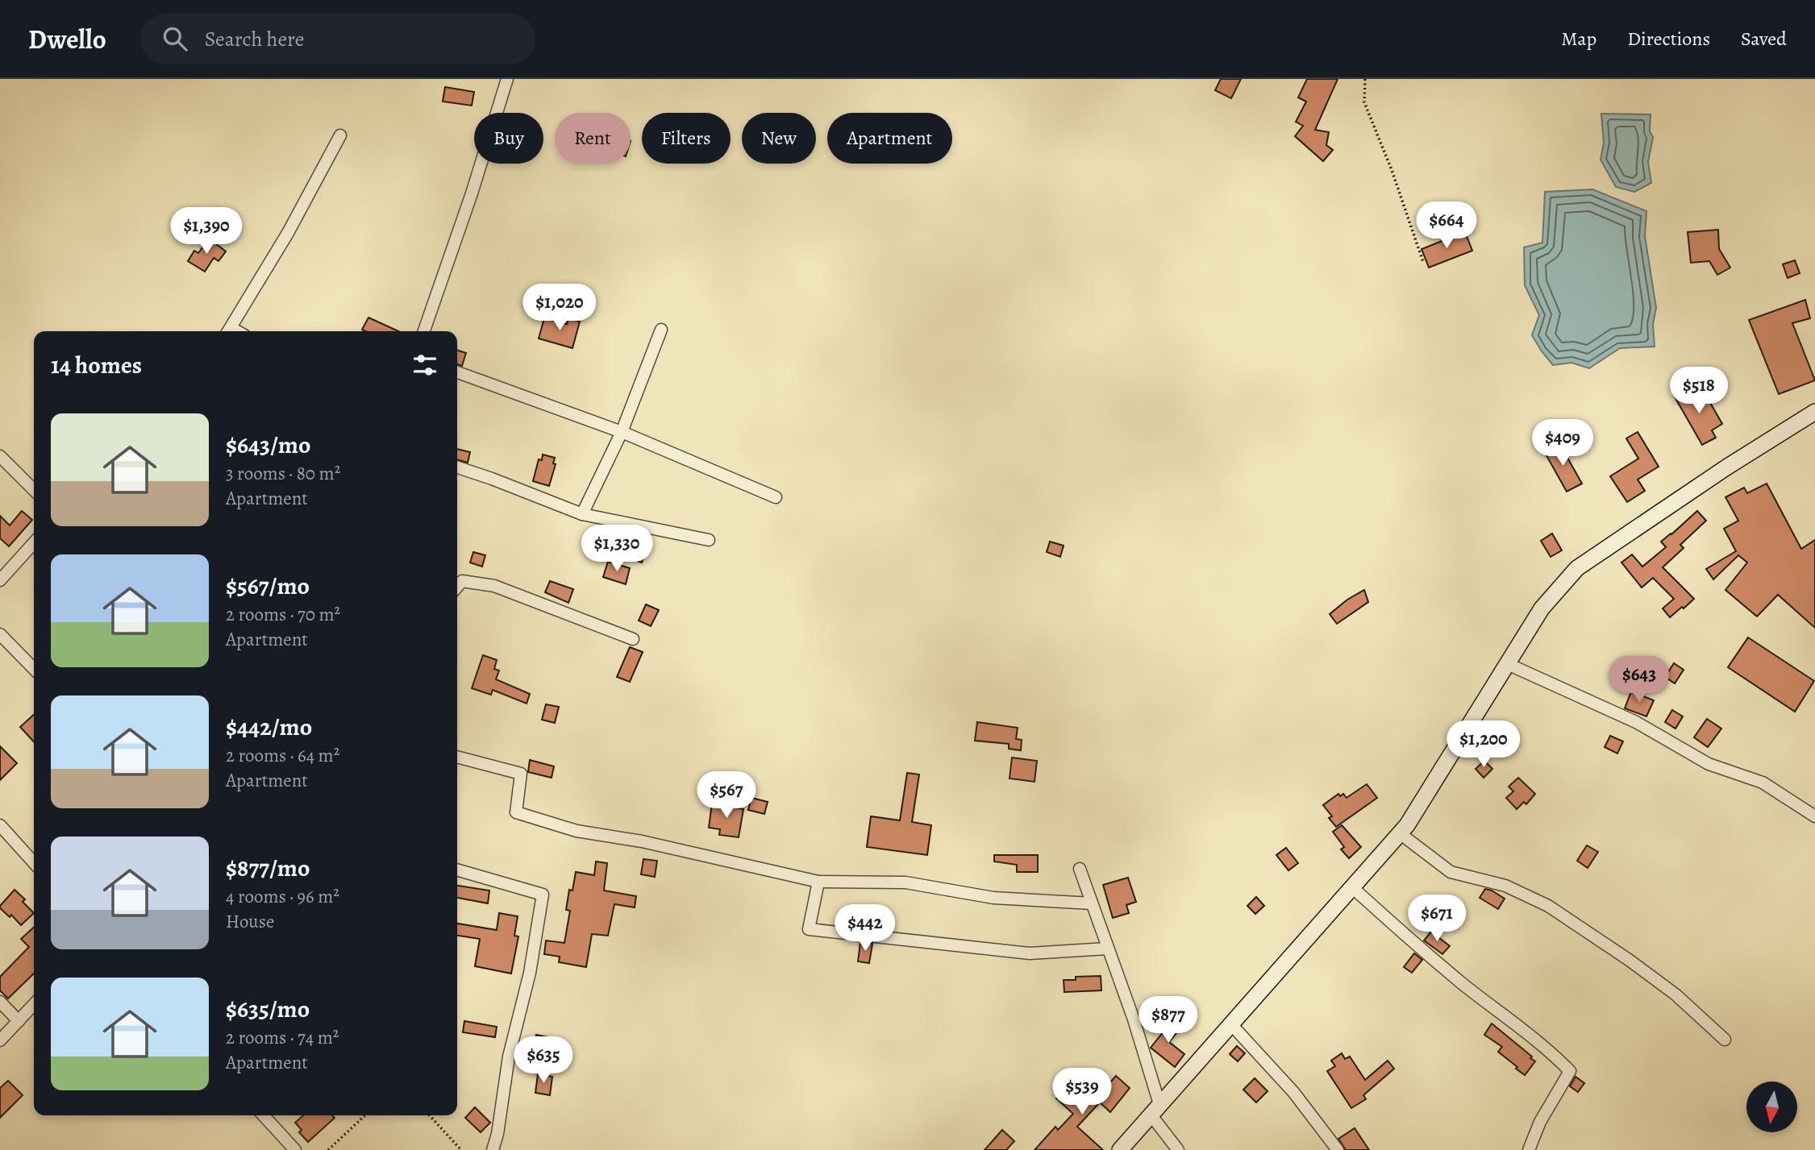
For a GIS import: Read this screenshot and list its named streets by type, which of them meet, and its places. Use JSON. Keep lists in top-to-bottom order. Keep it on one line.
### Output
{"north":"bottom","page":{"header":"Dwello","search":"Search here","nav":["Map","Directions","Saved"],"chip":["Buy","Rent","Filters","New","Apartment"],"price":["$664","$1,390","$1,020","$518","$409","$1,330","$643","$1,200","$567","$671","$442","$877","$635","$539"],"heading":"14 homes","list":[{"name":"$643/mo","note":"3 rooms · 80 m² · Apartment"},{"name":"$567/mo","note":"2 rooms · 70 m² · Apartment"},{"name":"$442/mo","note":"2 rooms · 64 m² · Apartment"},{"name":"$877/mo","note":"4 rooms · 96 m² · House"},{"name":"$635/mo","note":"2 rooms · 74 m² · Apartment"}]}}
